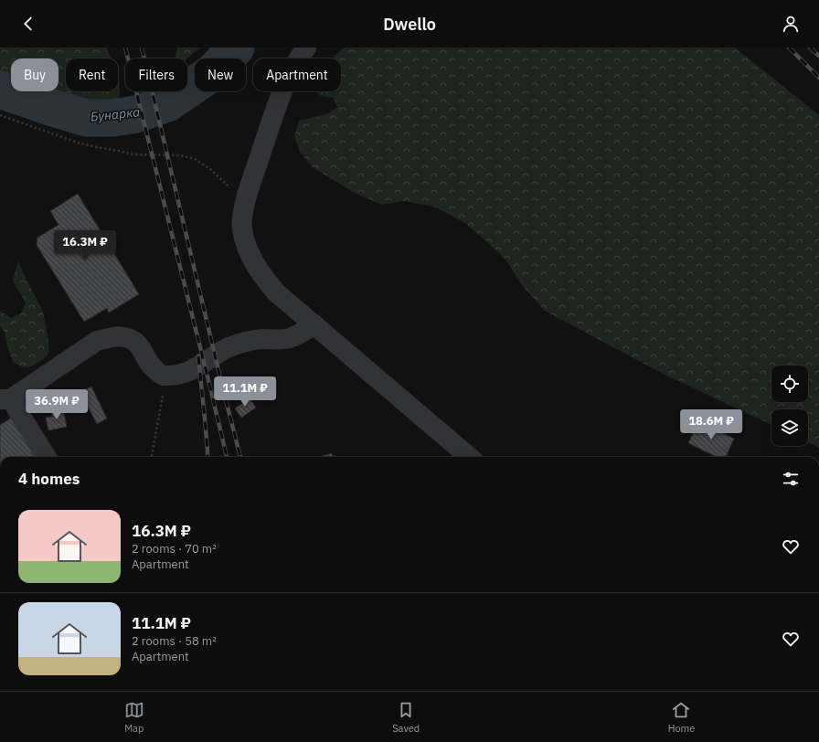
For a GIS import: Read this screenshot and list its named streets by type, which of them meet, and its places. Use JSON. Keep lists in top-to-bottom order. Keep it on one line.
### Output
{"water":["Бунарка"],"page":{"header":"Dwello","chip":["Buy","Rent","Filters","New","Apartment"],"price":["16.3M ₽","11.1M ₽","36.9M ₽","18.6M ₽"],"heading":"4 homes","list":[{"name":"16.3M ₽","note":"2 rooms · 70 m² · Apartment"},{"name":"11.1M ₽","note":"2 rooms · 58 m² · Apartment"}],"tabs":["Map","Saved","Home"]}}
